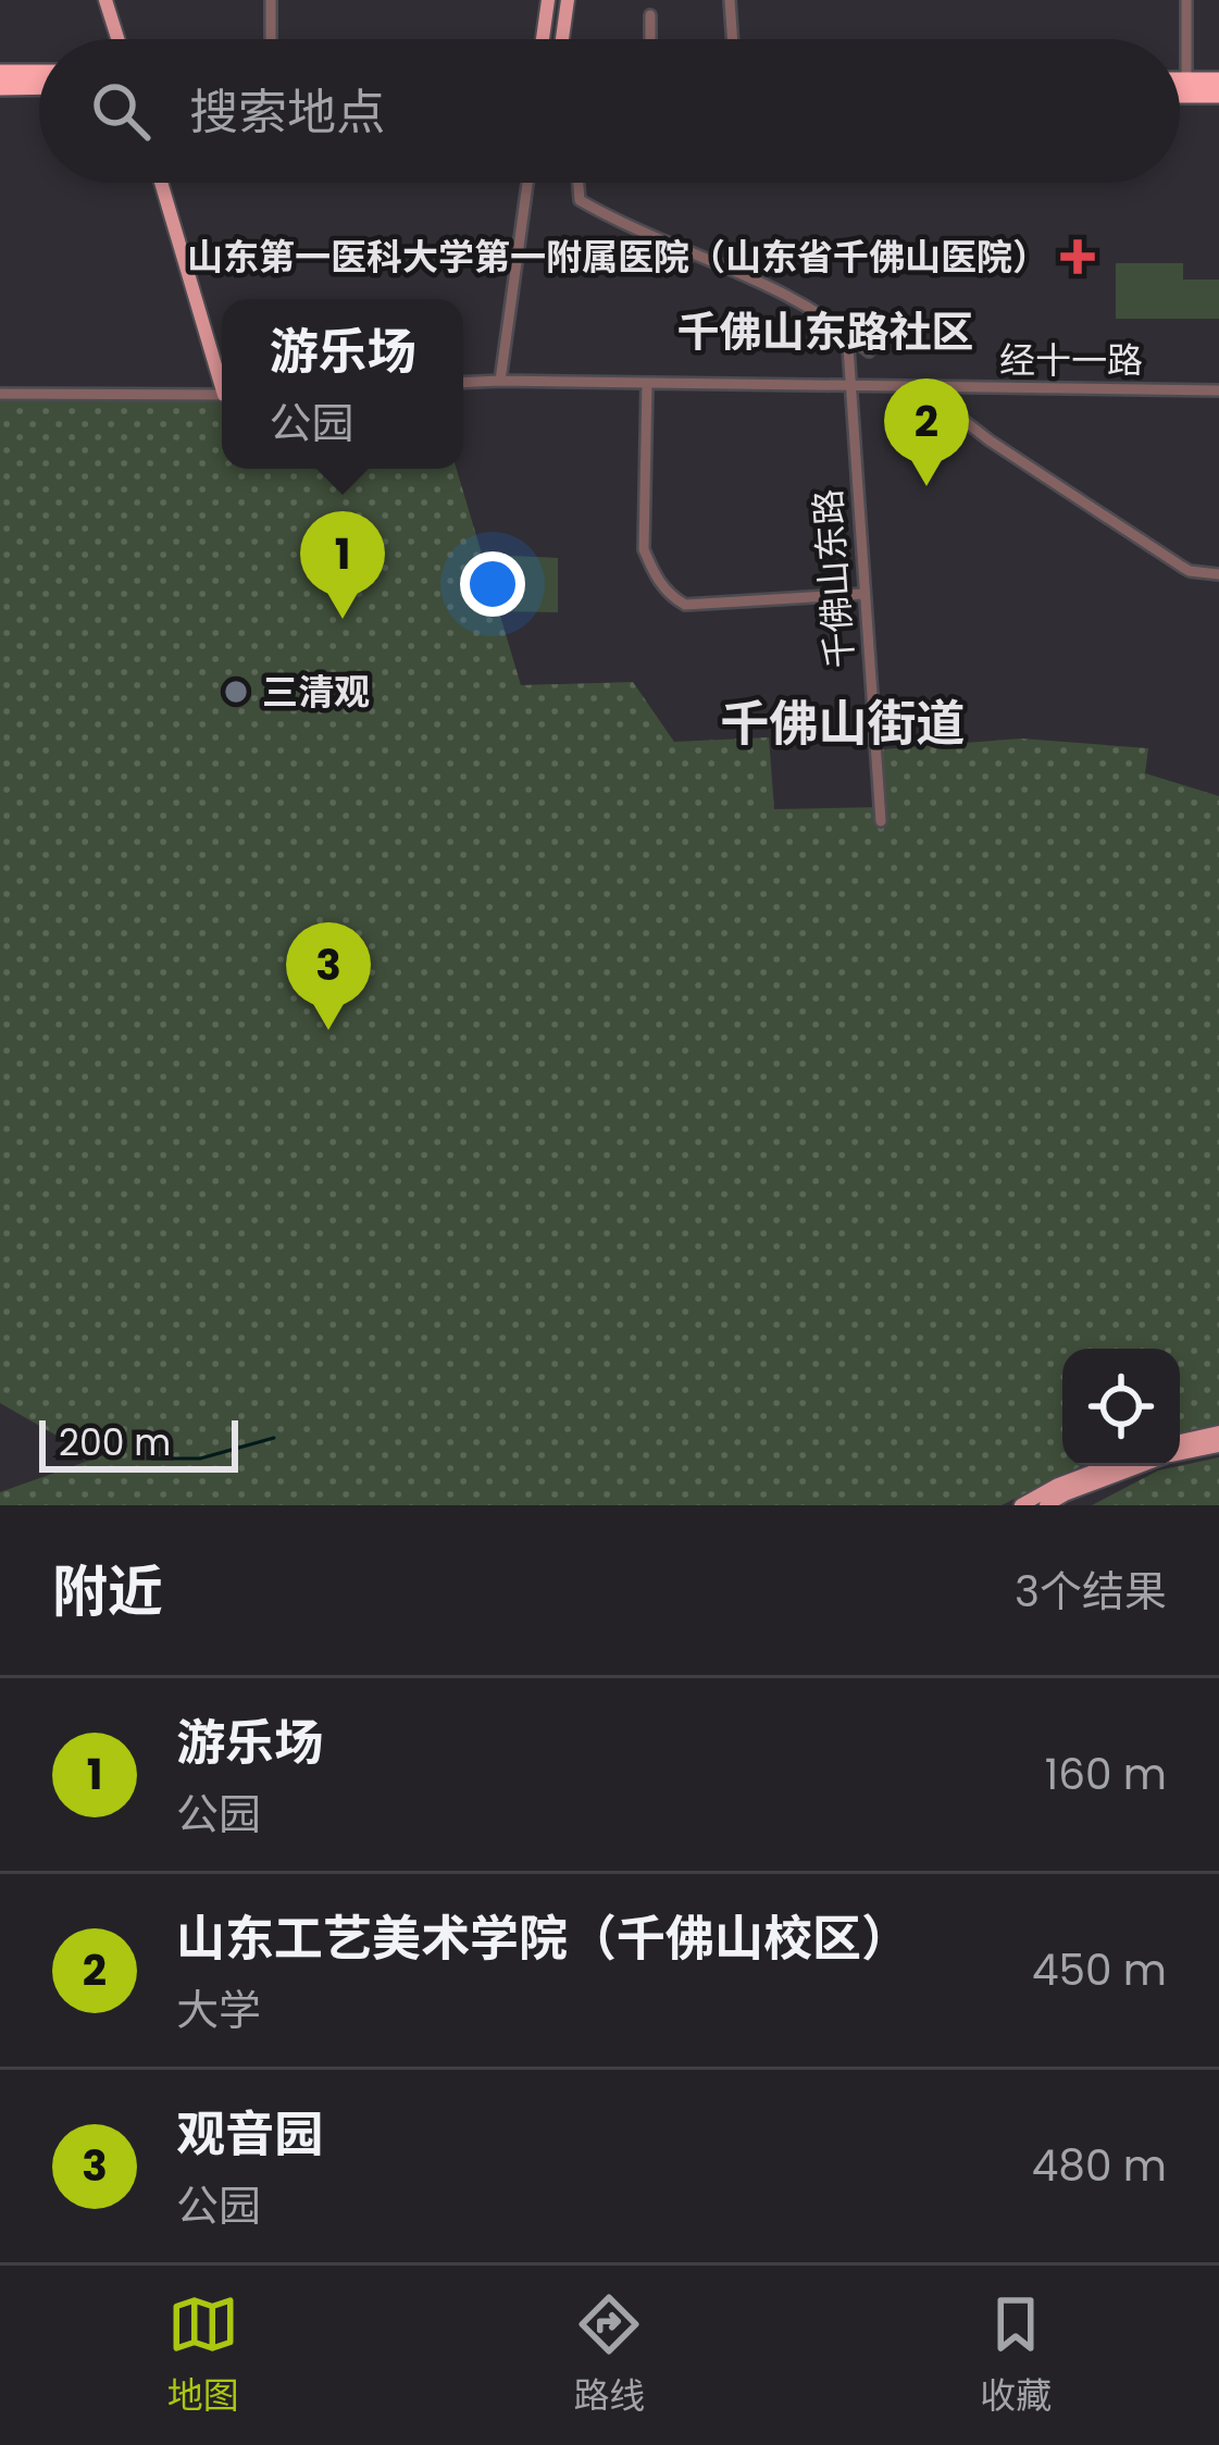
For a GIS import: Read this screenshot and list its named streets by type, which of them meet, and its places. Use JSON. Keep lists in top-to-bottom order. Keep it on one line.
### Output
{"streets":{"street":["经十一路","千佛山东路"]},"crossings":[["经十一路","千佛山东路"]],"districts":["千佛山东路社区","千佛山街道"],"places":{"health":["山东第一医科大学第一附属医院（山东省千佛山医院）"],"other":["三清观"]},"scale_bar":"200 m","page":{"search":"搜索地点","popup":["游乐场","公园"],"pins":["2","1","3"],"scale":"200 m","heading":["附近","3个结果"],"list":[{"mark":"1","name":"游乐场","note":"公园","value":"160 m"},{"mark":"2","name":"山东工艺美术学院（千佛山校区）","note":"大学","value":"450 m"},{"mark":"3","name":"观音园","note":"公园","value":"480 m"}],"nav":["地图","路线","收藏"]}}
